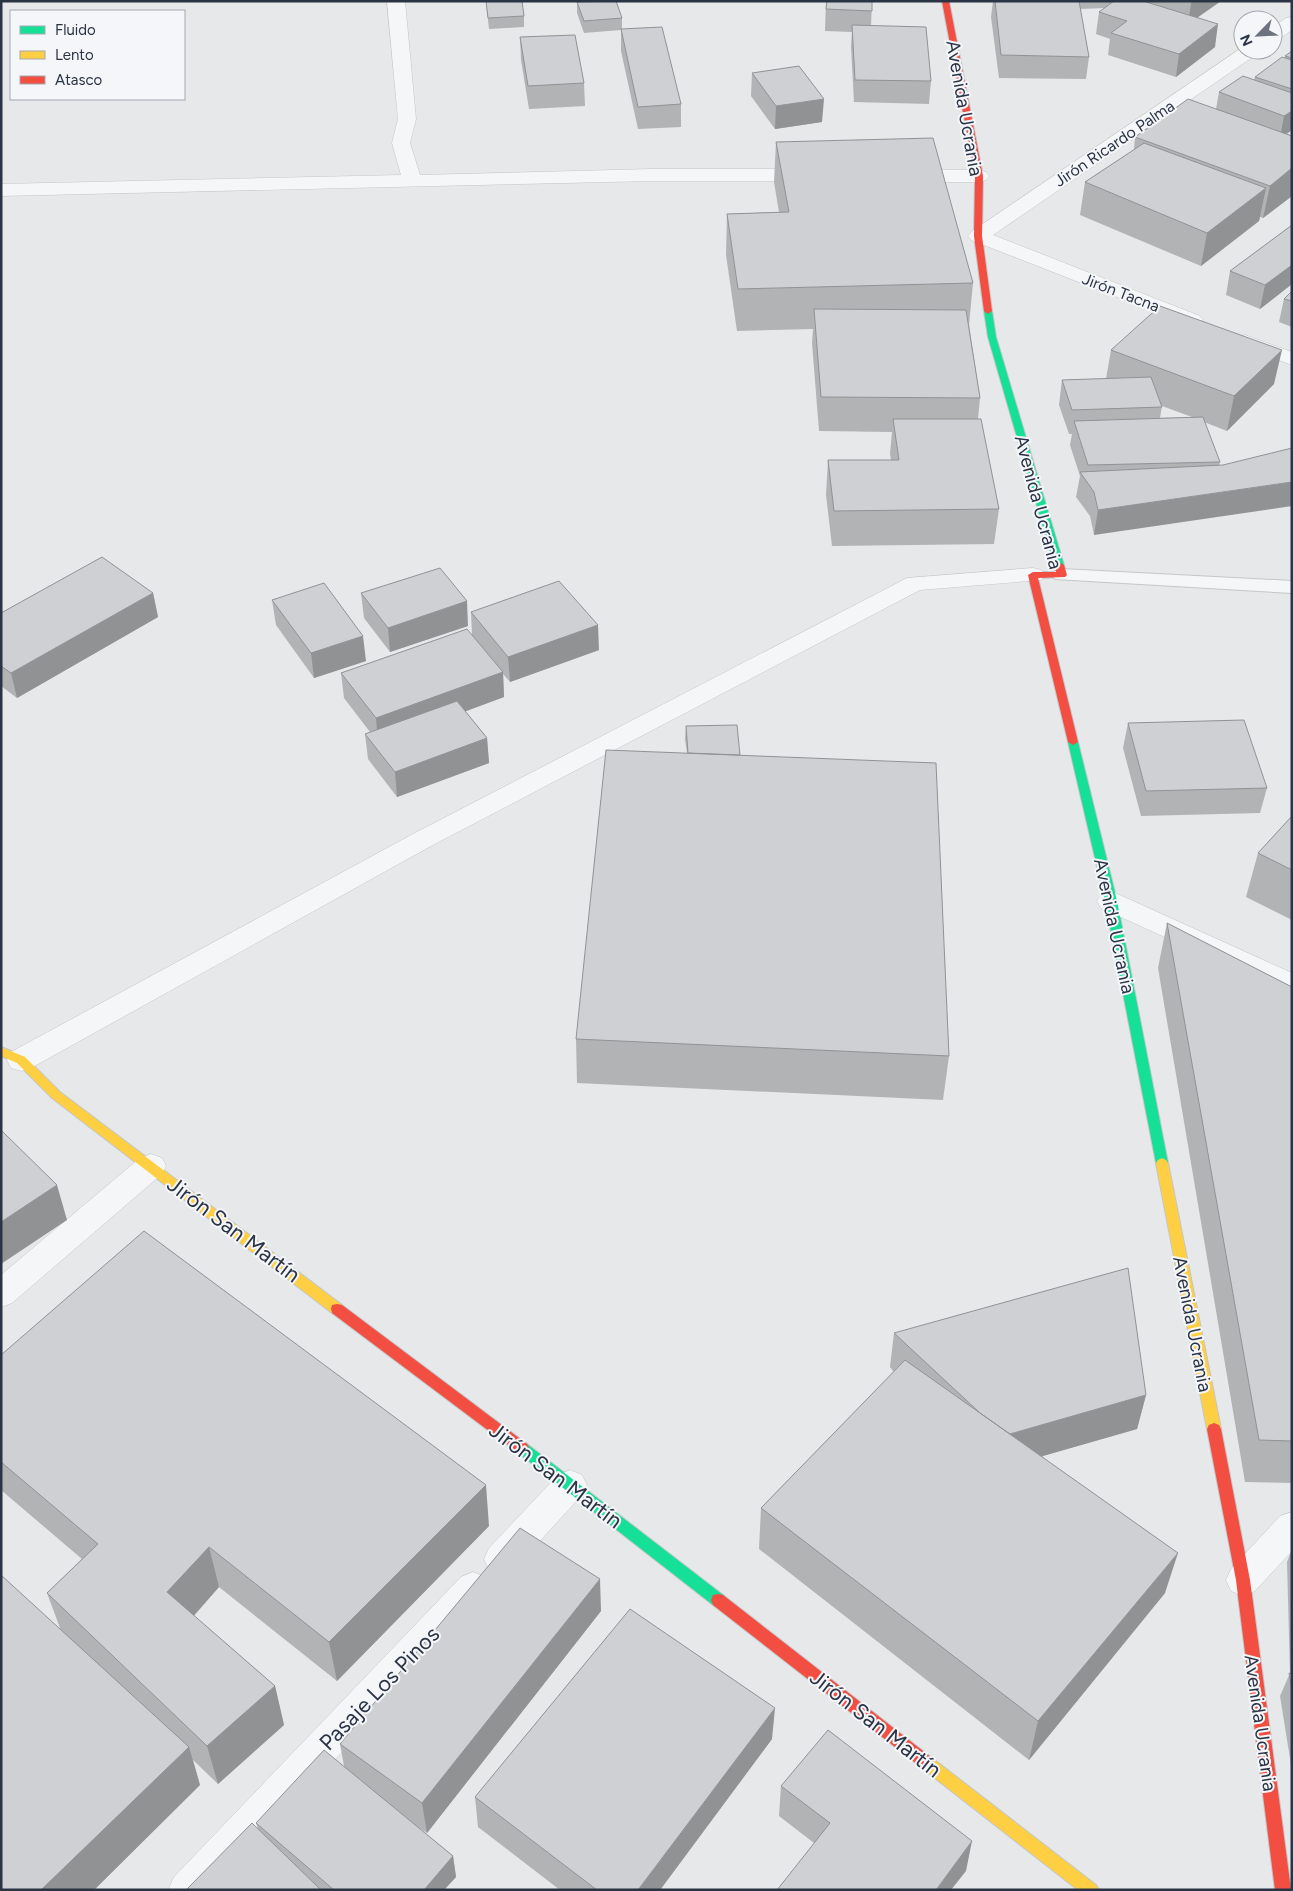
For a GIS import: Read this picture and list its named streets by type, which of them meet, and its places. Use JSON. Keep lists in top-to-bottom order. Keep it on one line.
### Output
{"streets":{"main road":["Avenida Ucrania","Jirón San Martín"],"street":["Jirón Ricardo Palma","Jirón Tacna","Pasaje Los Pinos"]},"crossings":[["Avenida Ucrania","Jirón Ricardo Palma"],["Avenida Ucrania","Jirón Tacna"],["Jirón Ricardo Palma","Jirón Tacna"],["Jirón San Martín","Pasaje Los Pinos"]],"legend":["Fluido","Lento","Atasco"],"north":"bottom left"}
